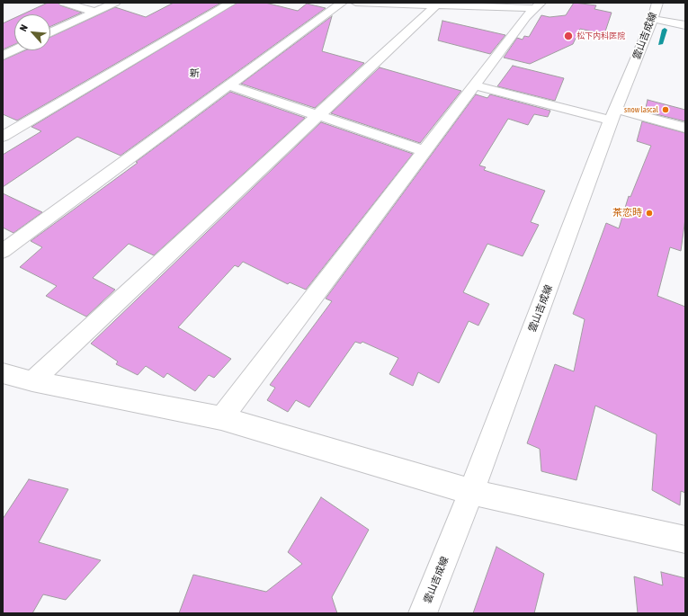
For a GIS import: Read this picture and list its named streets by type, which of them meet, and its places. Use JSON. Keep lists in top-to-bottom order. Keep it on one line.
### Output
{"streets":{"street":["雲山吉成線"]},"districts":["新"],"places":["松下内科医院","snow lascal","茶恋時"],"north":"top left"}
